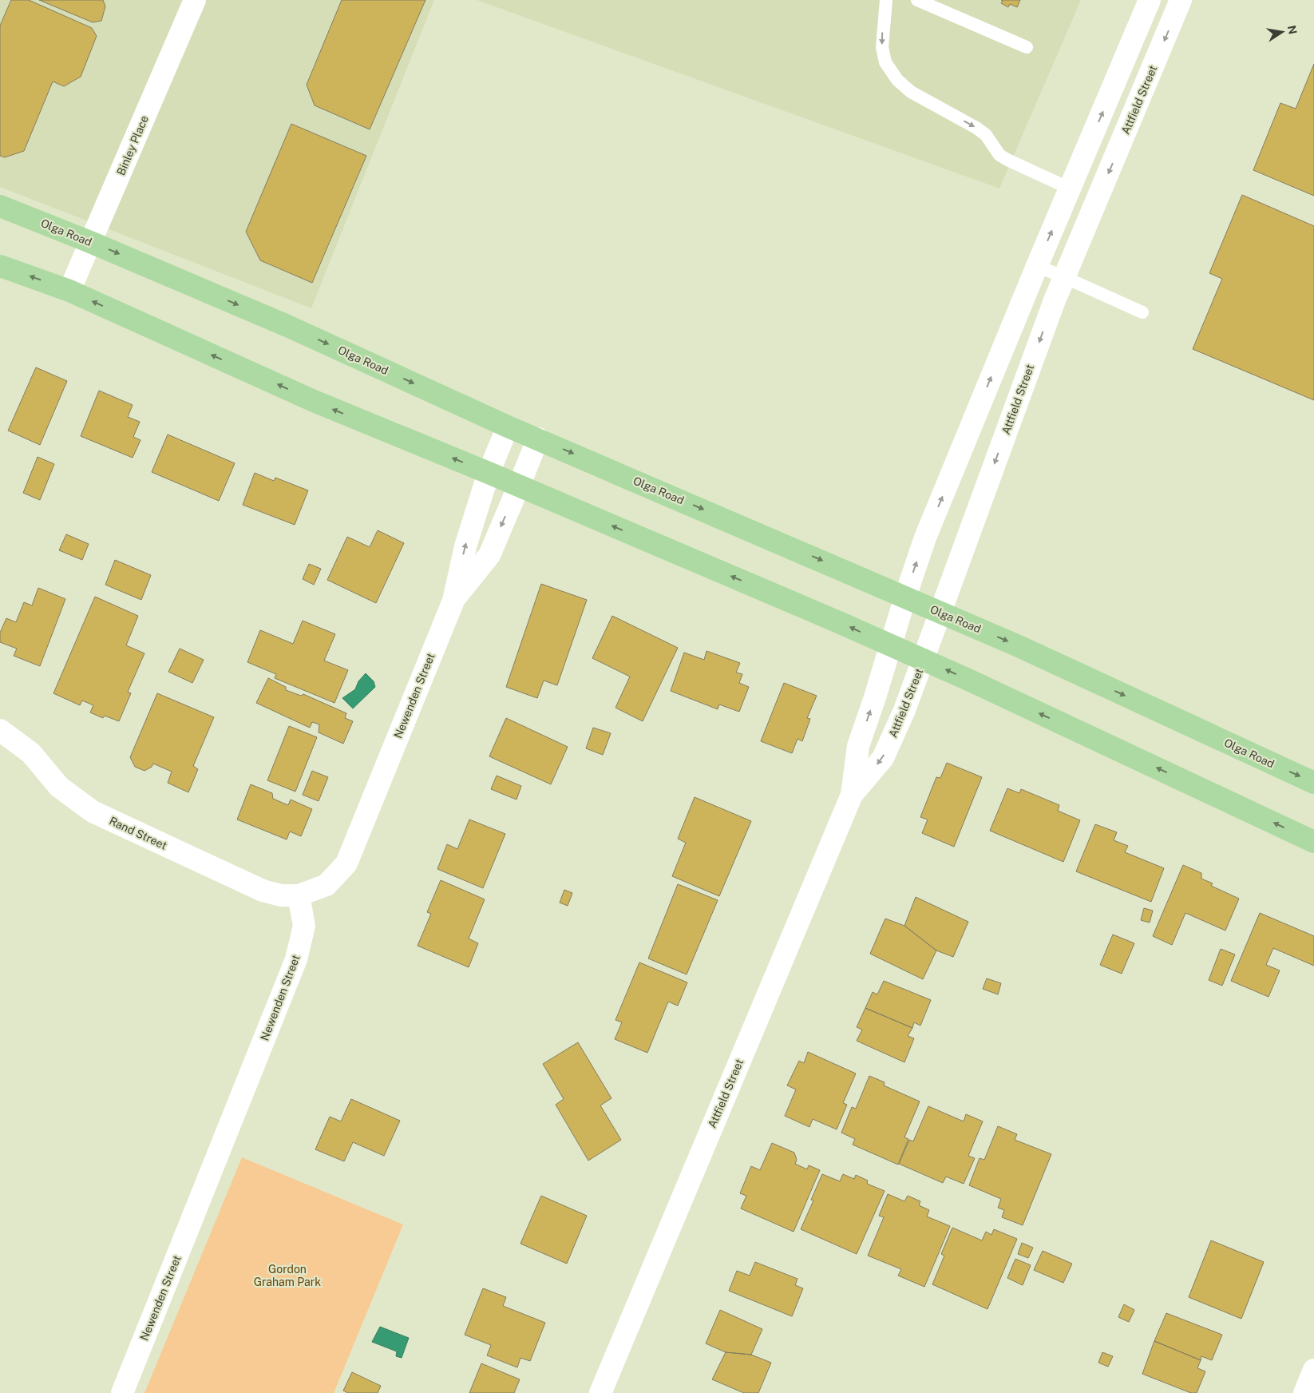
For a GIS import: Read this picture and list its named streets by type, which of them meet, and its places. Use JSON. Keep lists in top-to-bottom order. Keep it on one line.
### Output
{"streets":{"main road":["Olga Road"],"street":["Attfield Street","Binley Place","Newenden Street","Rand Street"]},"crossings":[["Attfield Street","Olga Road"],["Binley Place","Olga Road"],["Olga Road","Newenden Street"],["Newenden Street","Rand Street"]],"parks":["Gordon Graham Park"],"north":"right"}
